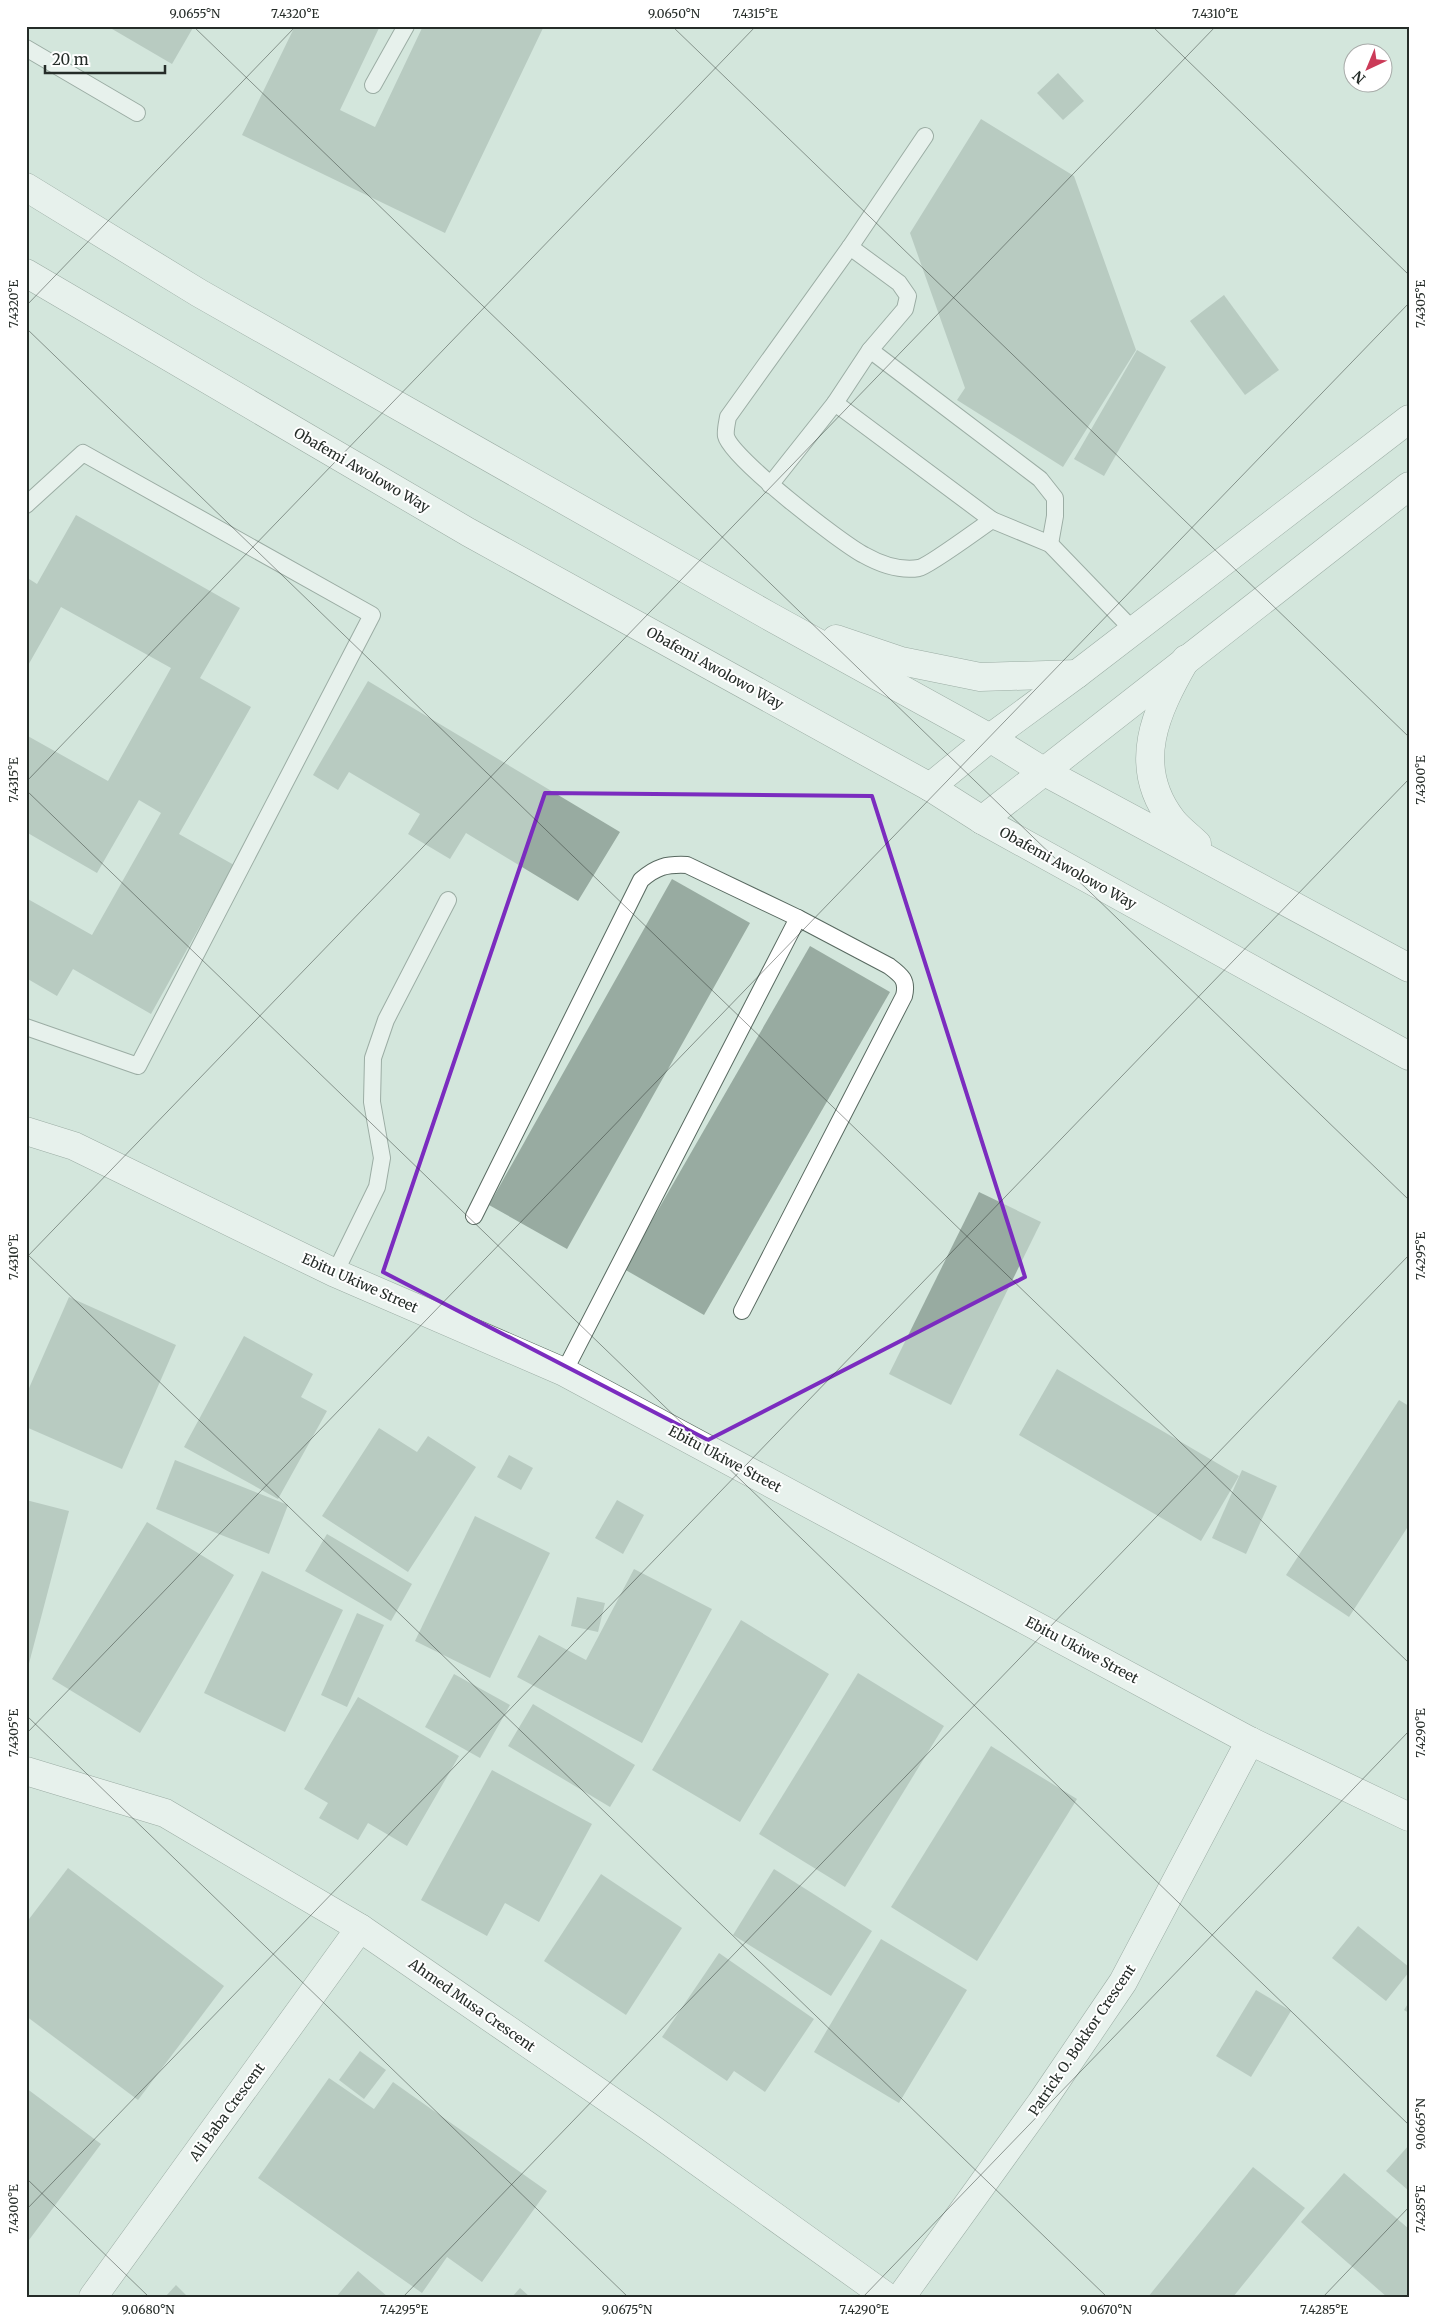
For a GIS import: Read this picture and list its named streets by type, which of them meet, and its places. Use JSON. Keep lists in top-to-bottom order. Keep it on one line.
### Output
{"streets":{"street":["Obafemi Awolowo Way","Ebitu Ukiwe Street","Ahmed Musa Crescent","Patrick O. Bokkor Crescent","Ali Baba Crescent"]},"crossings":[["Ebitu Ukiwe Street","Patrick O. Bokkor Crescent"],["Ahmed Musa Crescent","Ali Baba Crescent"]],"scale_bar":"20 m","north":"bottom left","coordinates":["9.0655°N","7.4320°E","9.0650°N","7.4315°E","7.4310°E","7.4305°E","7.4300°E","7.4295°E","7.4290°E","9.0665°N","7.4285°E","9.0680°N","9.0675°N","9.0670°N"]}
